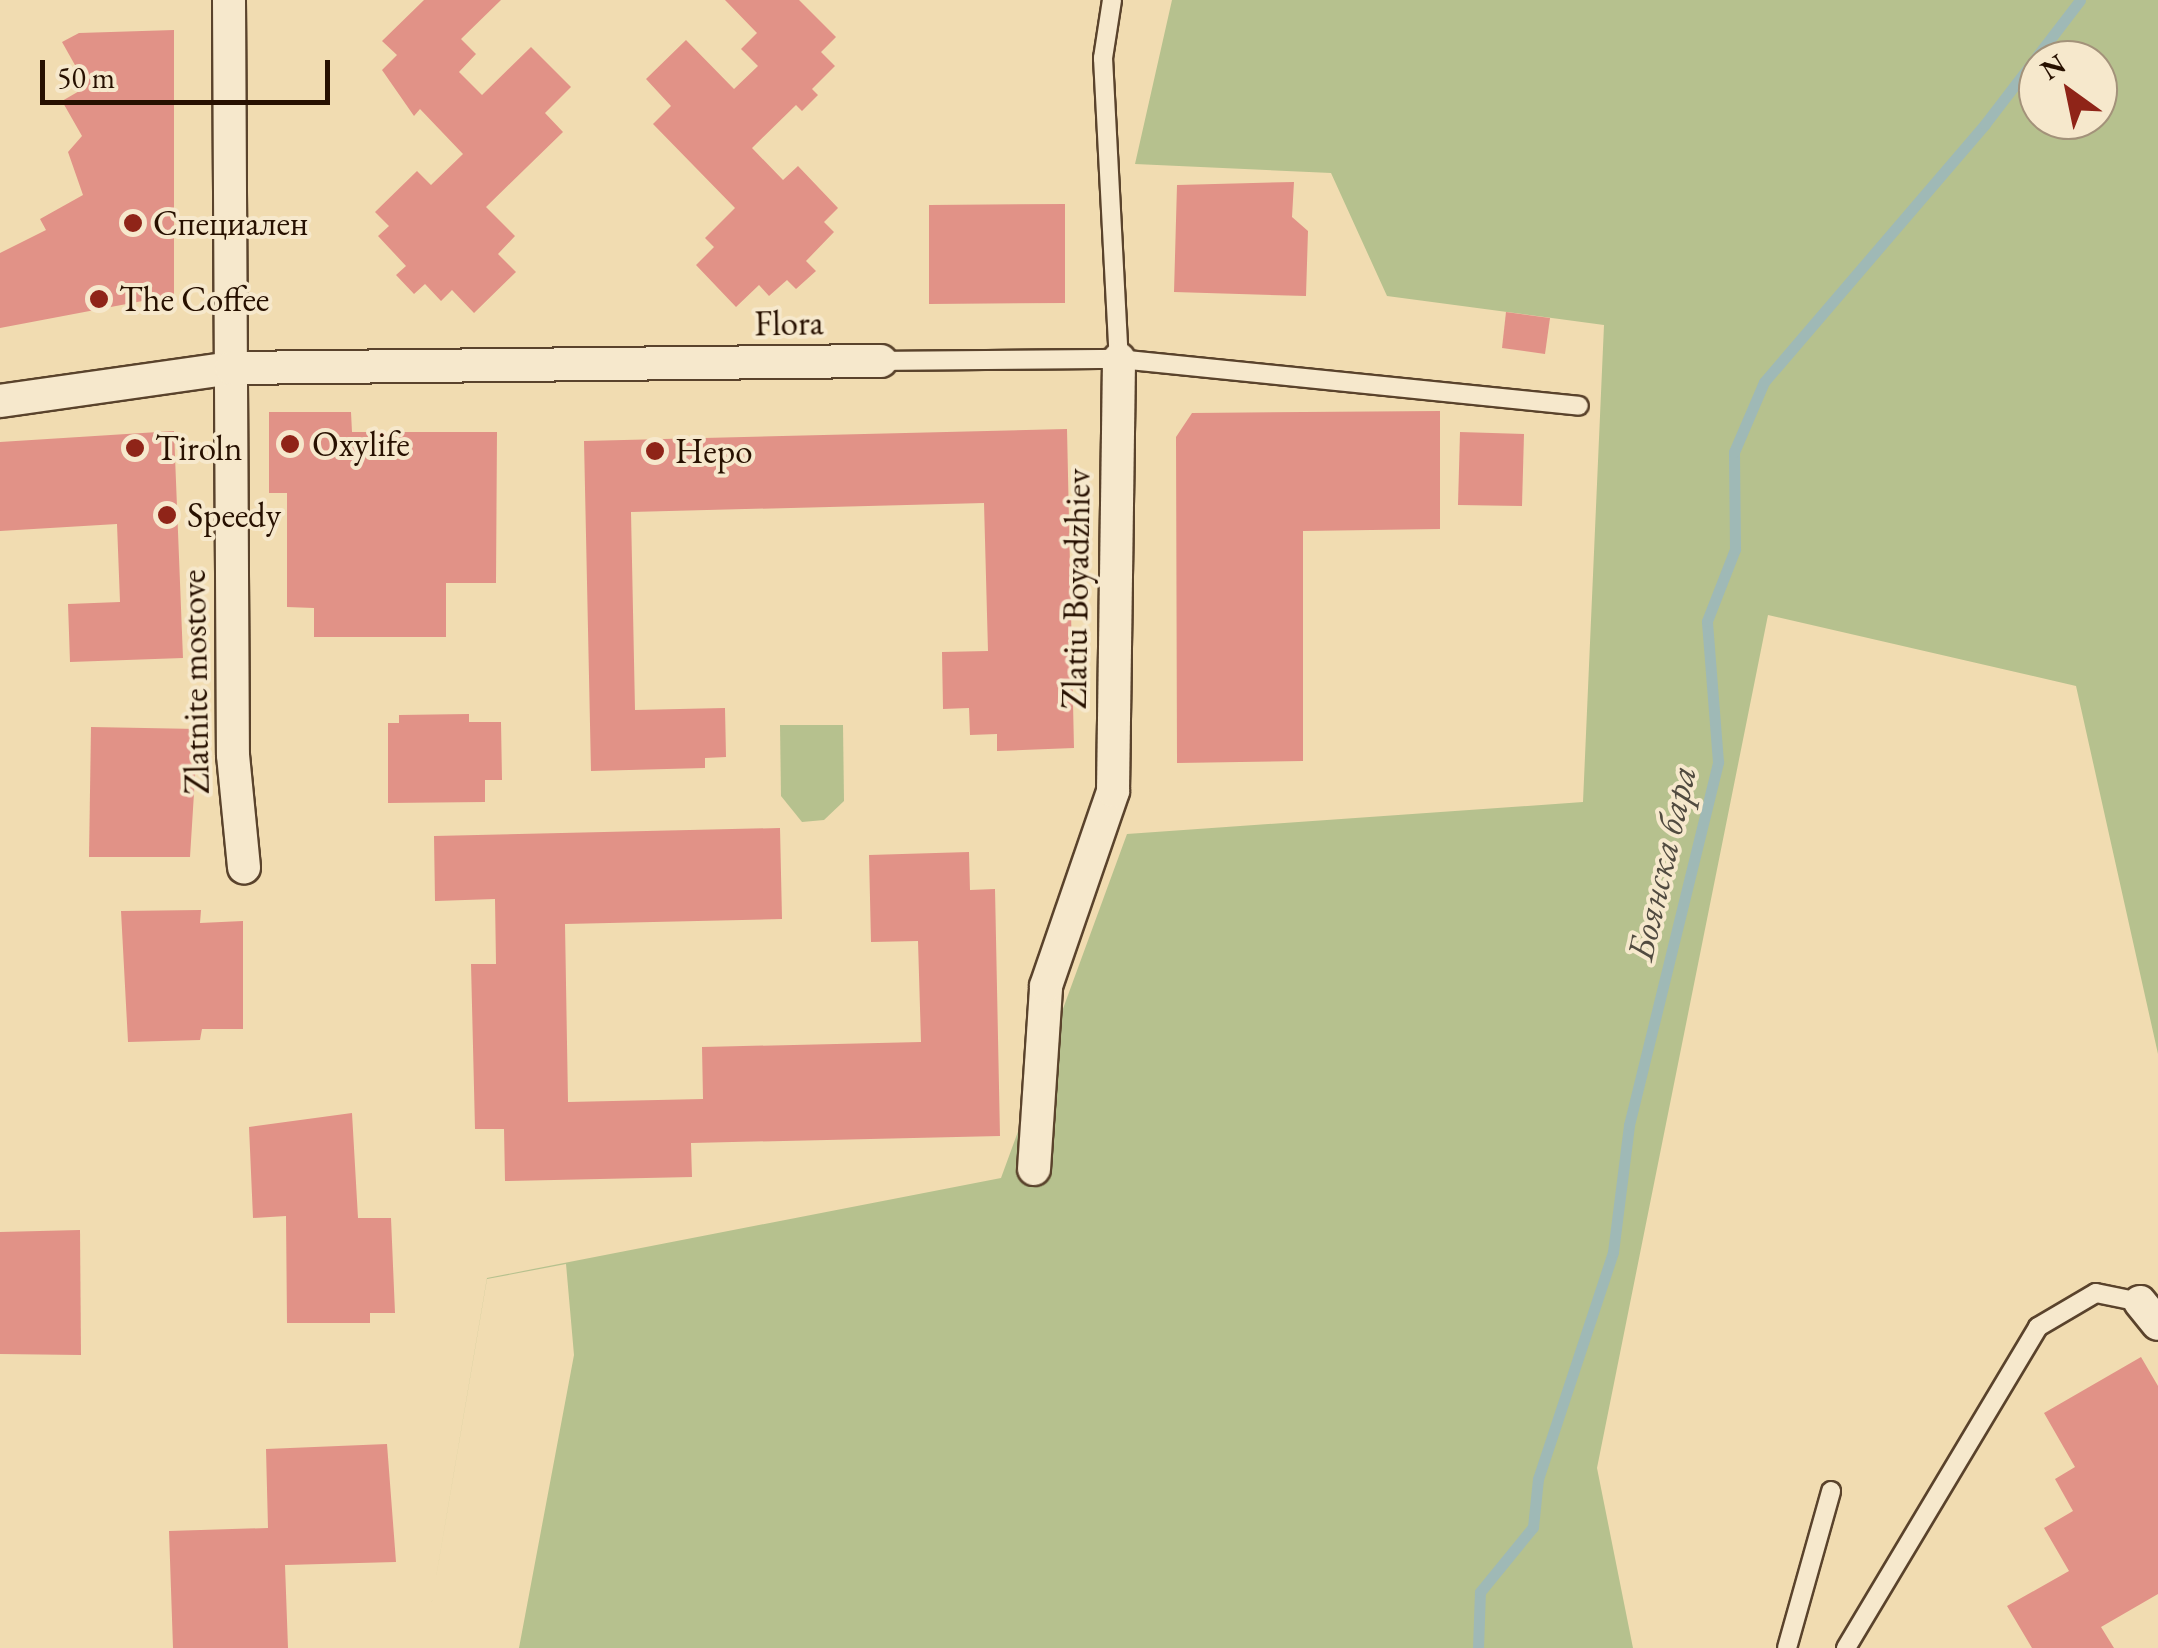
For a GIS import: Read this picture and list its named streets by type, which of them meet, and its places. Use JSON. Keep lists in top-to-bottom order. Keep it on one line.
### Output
{"streets":{"street":["Flora","Zlatiu Boyadzhiev","Zlatnite mostove"]},"crossings":[["Flora","Zlatiu Boyadzhiev"],["Flora","Zlatnite mostove"]],"water":["Боянска бара"],"places":["Специален","The Coffee","Oxylife","Tiroln","Неро","Speedy"],"scale_bar":"50 m","north":"top left"}
